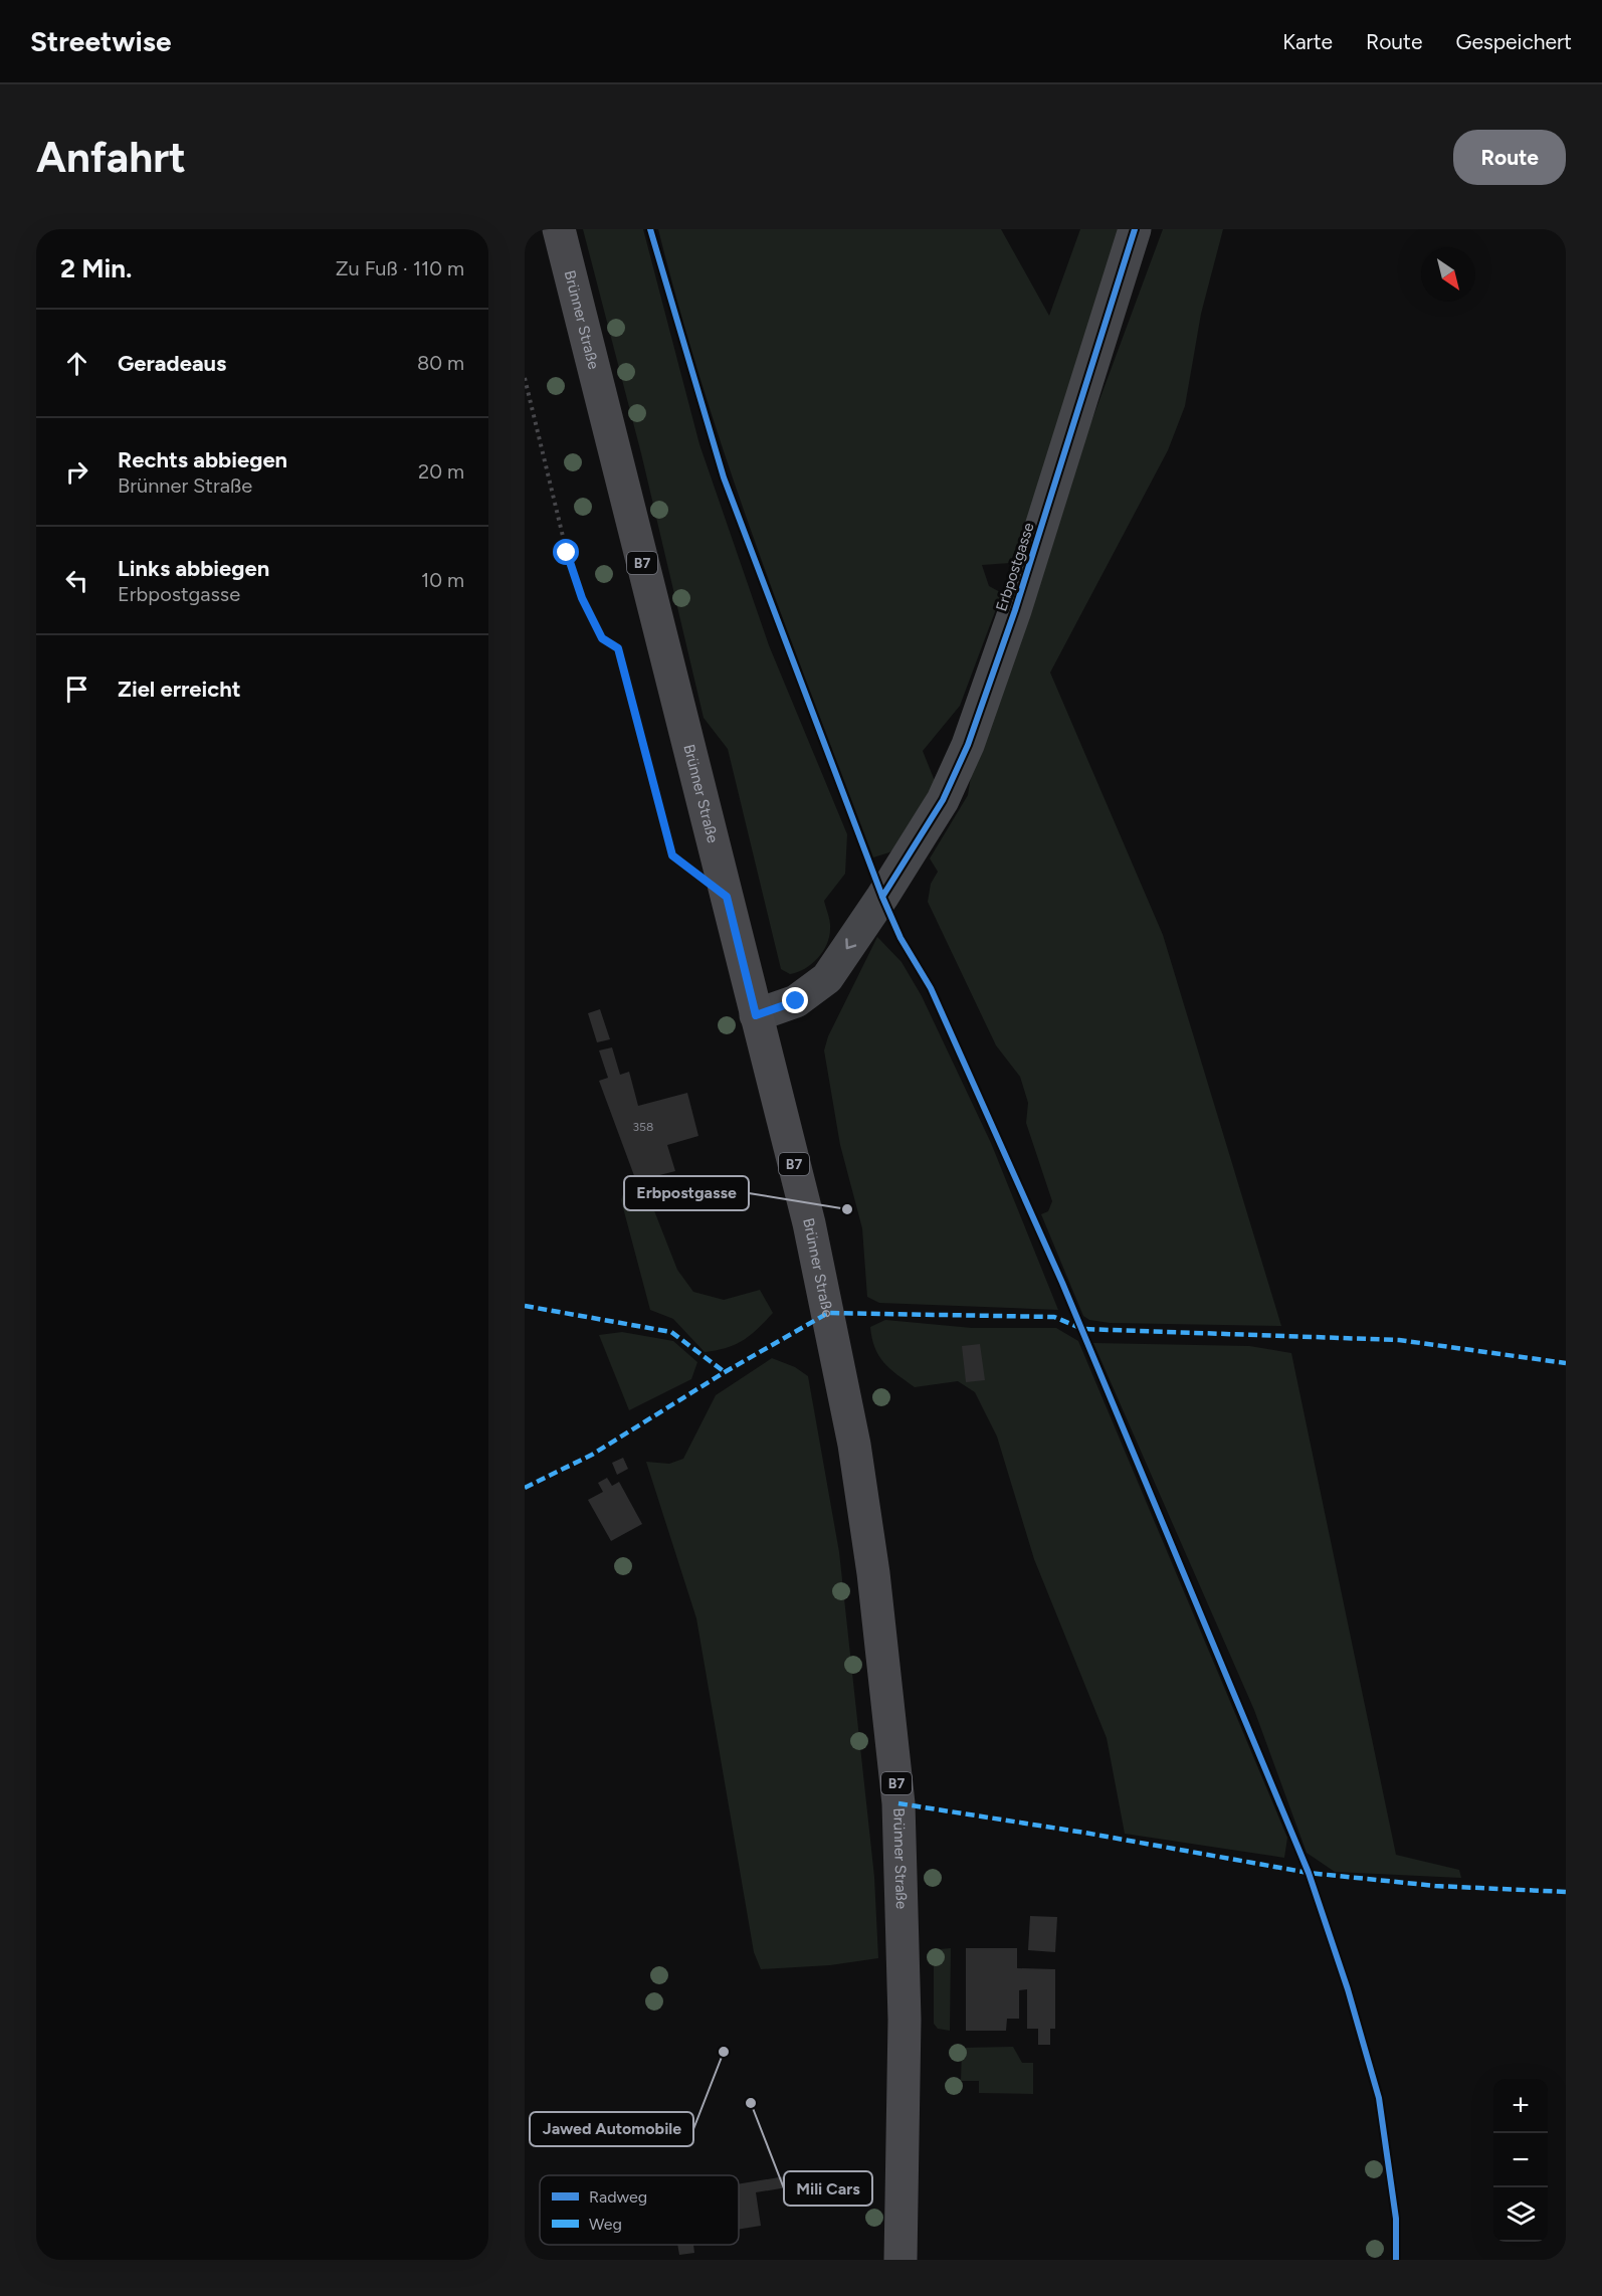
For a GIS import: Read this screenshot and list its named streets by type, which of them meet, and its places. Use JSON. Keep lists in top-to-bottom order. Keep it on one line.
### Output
{"streets":{"main road":["Brünner Straße","B7"],"street":["Erbpostgasse"]},"crossings":[["Brünner Straße","Erbpostgasse"]],"one_way":["Erbpostgasse"],"places":["Erbpostgasse","Jawed Automobile","Mili Cars"],"house_numbers":["358"],"legend":["Radweg","Weg"],"north":"bottom right","page":{"header":"Streetwise","nav":["Karte","Route","Gespeichert"],"buttons":"Route","title":"Anfahrt","heading":["2 Min.","Zu Fuß · 110 m"],"list":[["Geradeaus","80 m"],["Rechts abbiegen","Brünner Straße","20 m"],["Links abbiegen","Erbpostgasse","10 m"],"Ziel erreicht"],"map_buttons":["+","−"]}}
